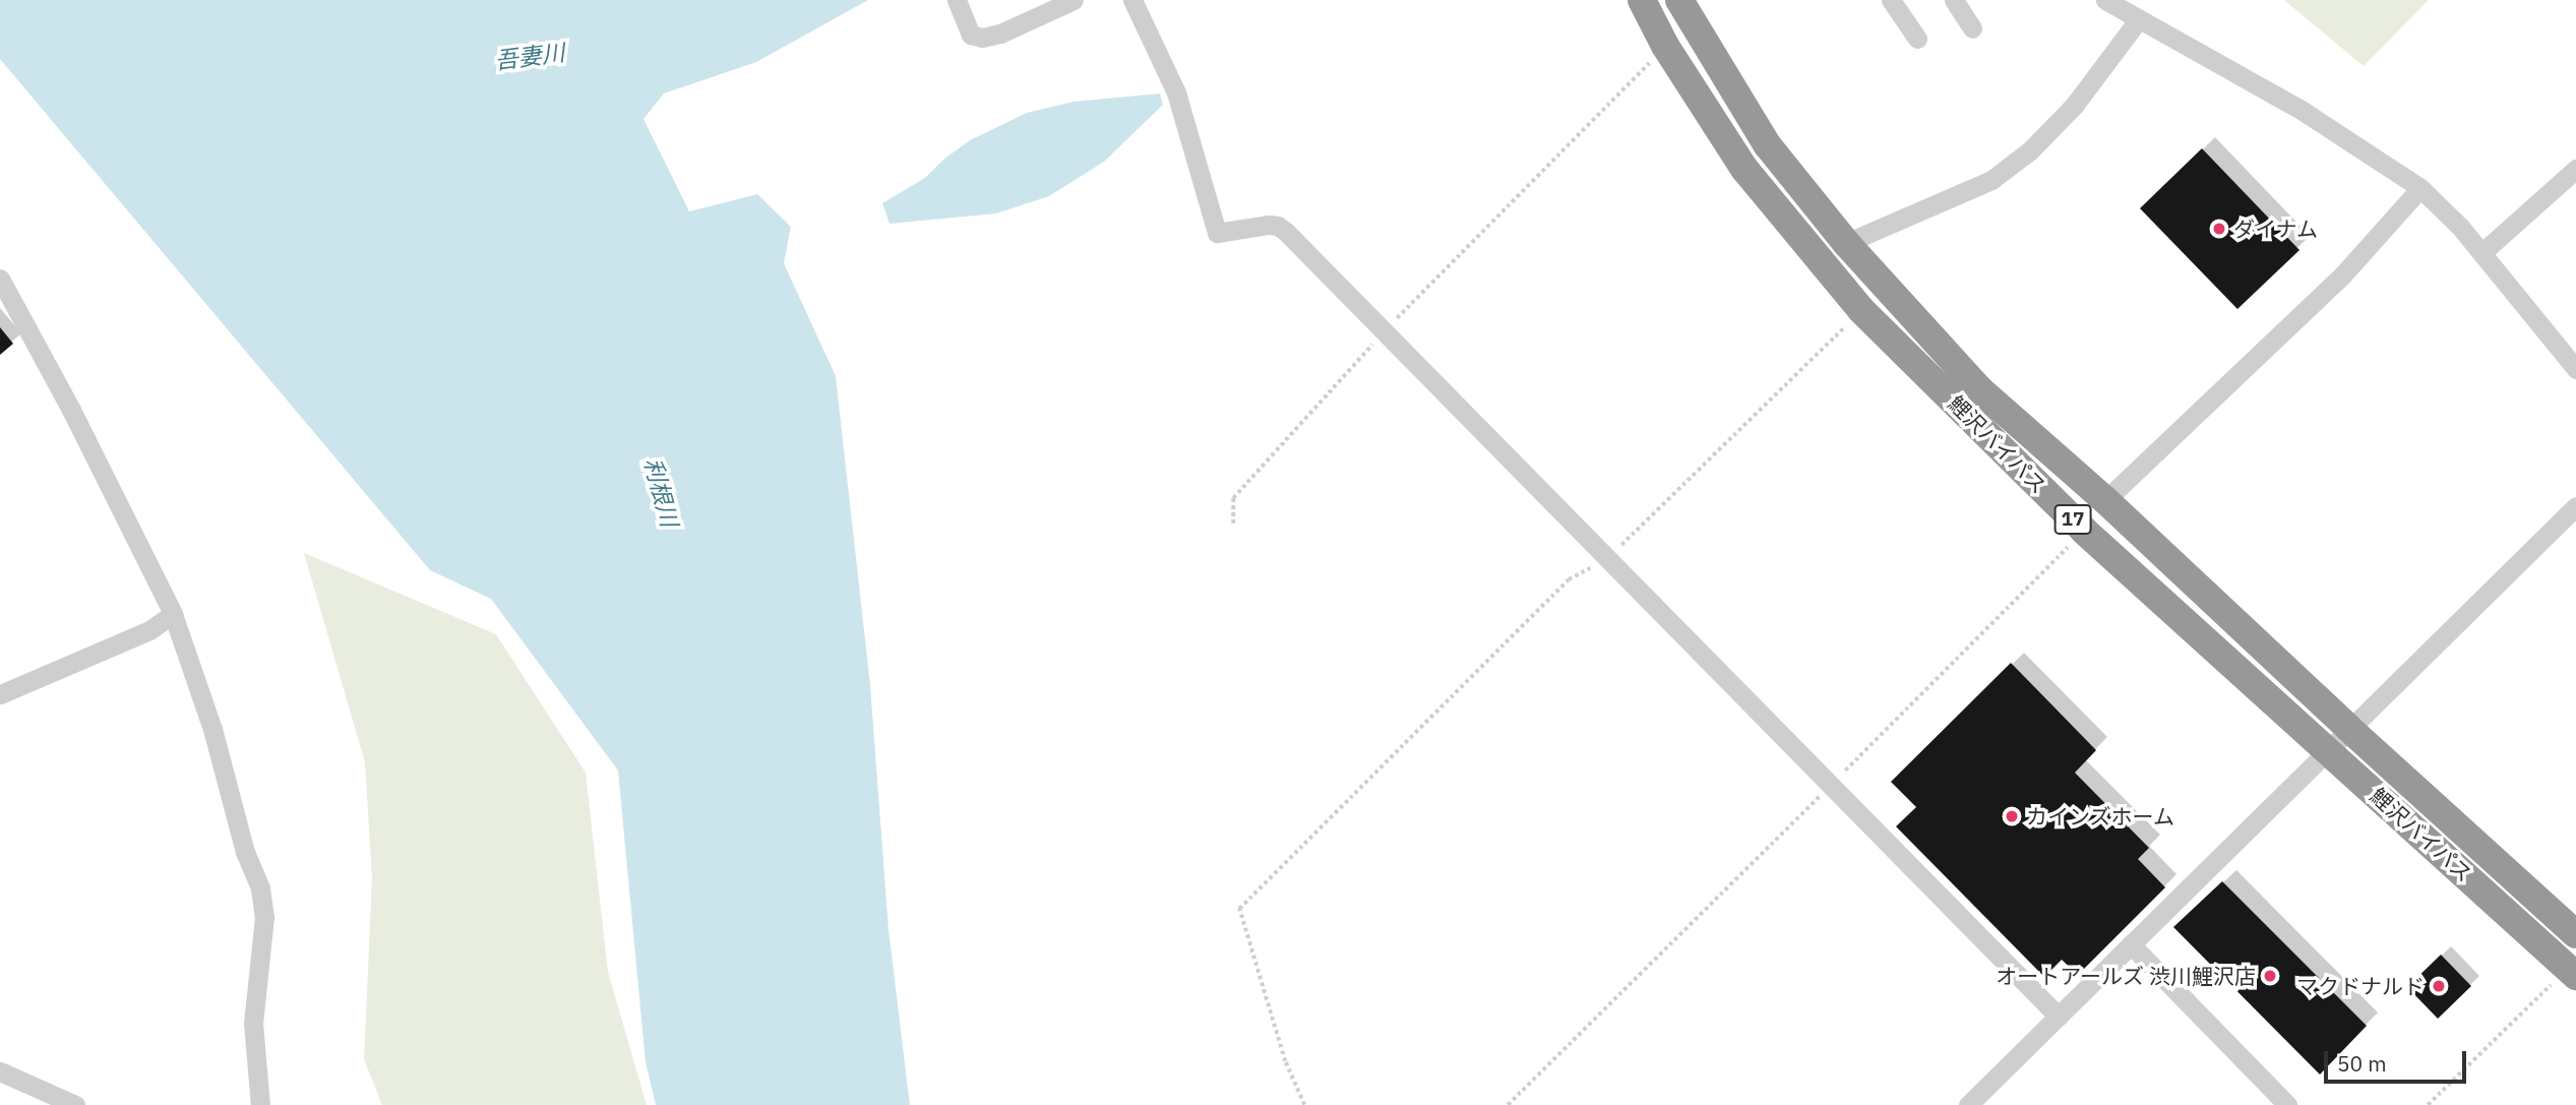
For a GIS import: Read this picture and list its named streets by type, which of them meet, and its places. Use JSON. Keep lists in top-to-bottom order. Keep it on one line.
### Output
{"streets":{"highway":["鯉沢バイパス","17"]},"water":["吾妻川","利根川"],"places":["ダイナム","カインズホーム","オートアールズ 渋川鯉沢店","マクドナルド"],"scale_bar":"50 m"}
